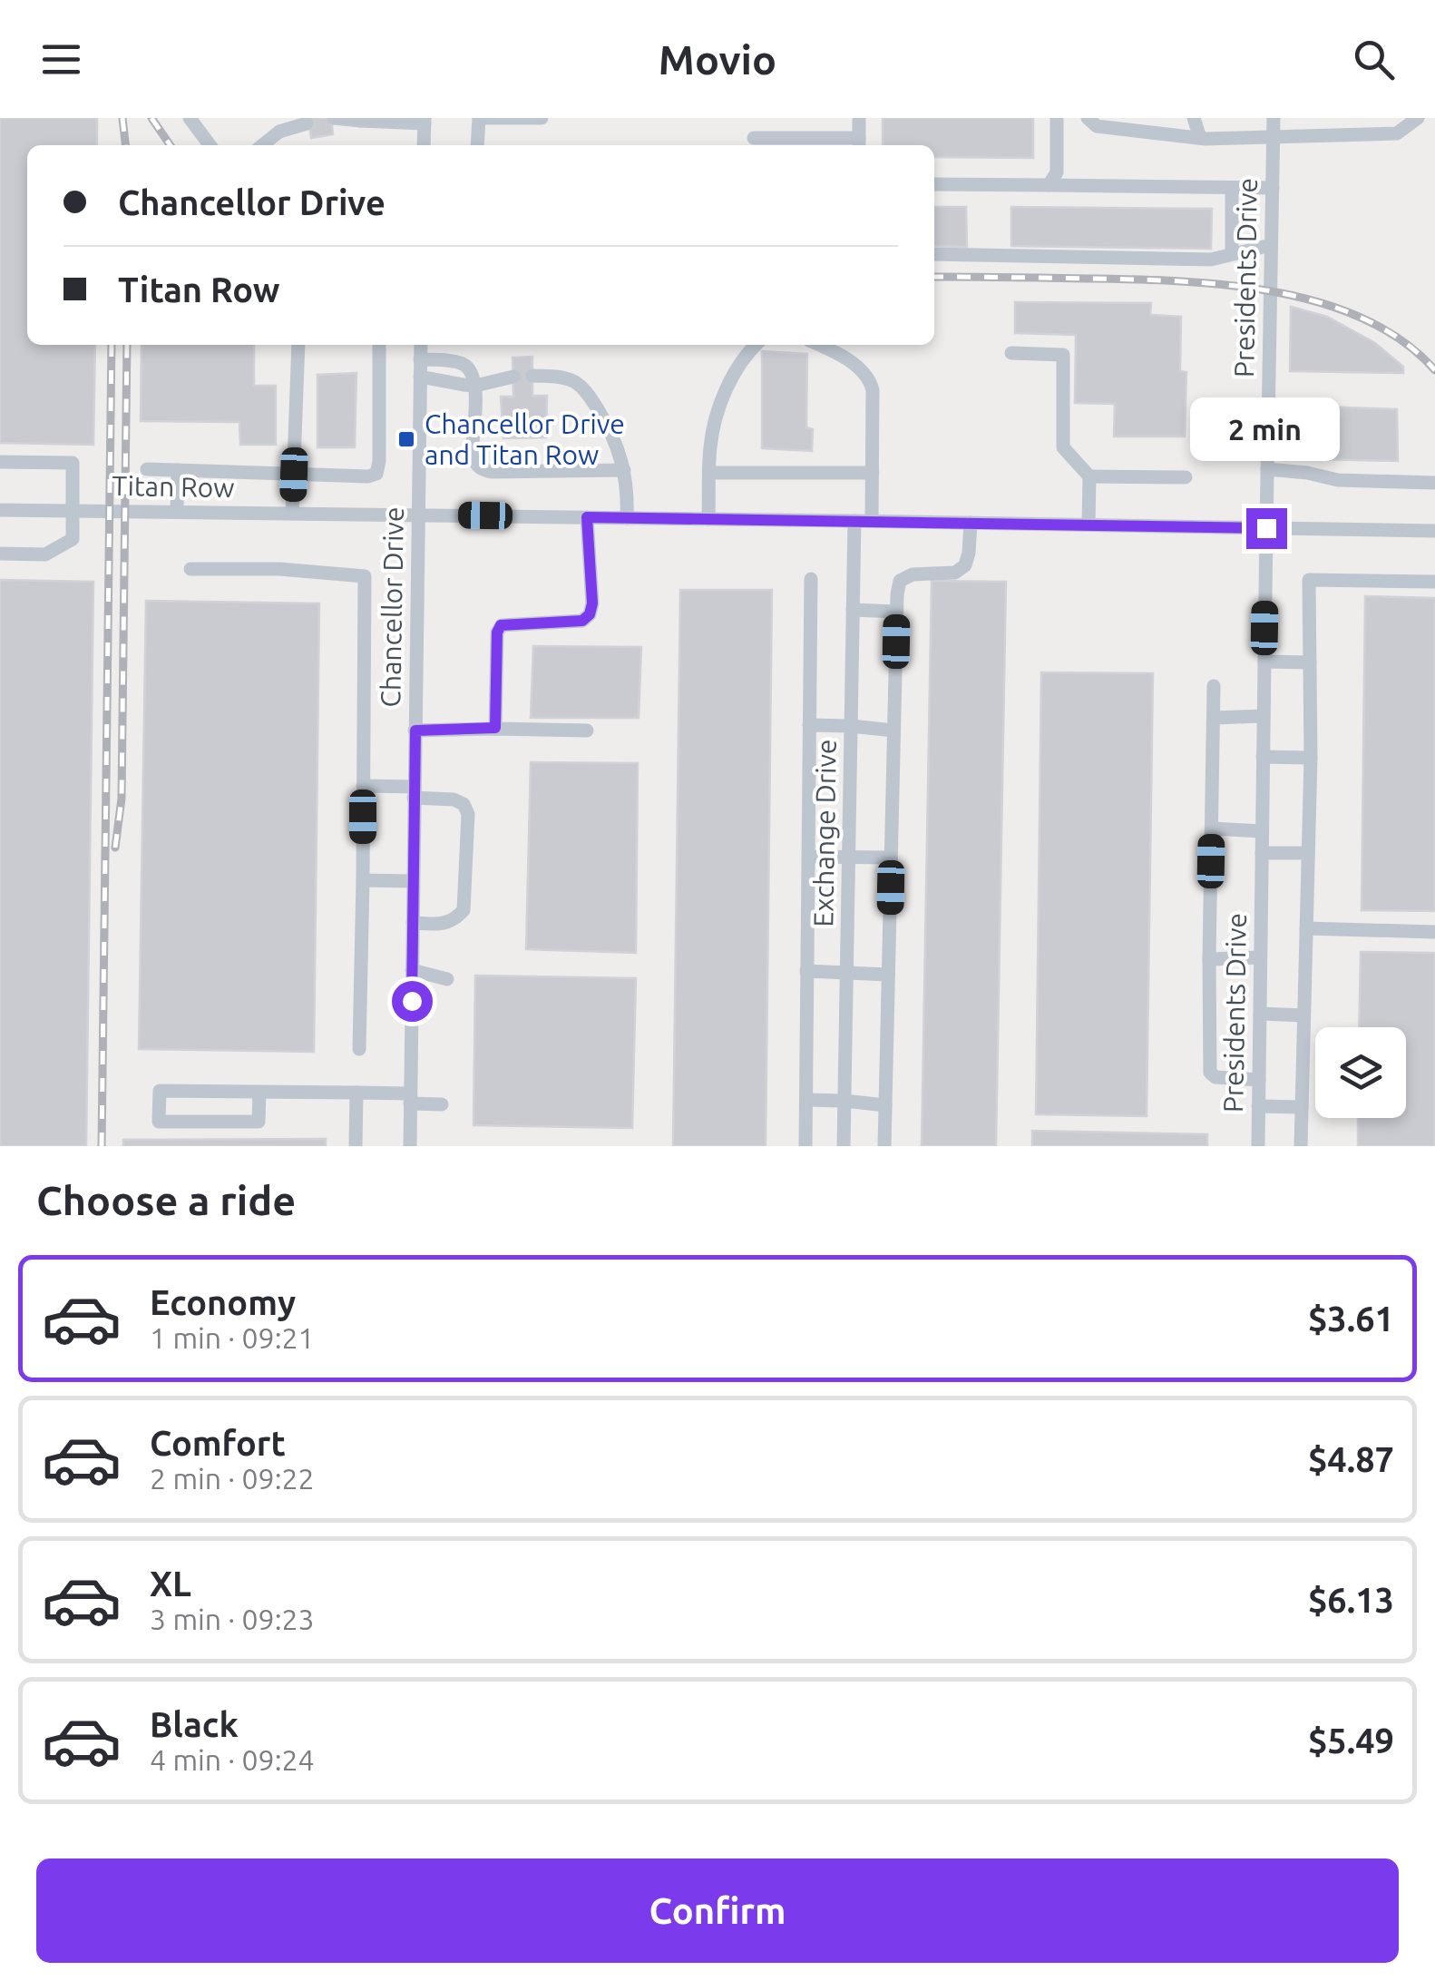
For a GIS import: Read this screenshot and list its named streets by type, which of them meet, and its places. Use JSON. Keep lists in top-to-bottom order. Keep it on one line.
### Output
{"streets":{"street":["Presidents Drive","Titan Row","Chancellor Drive","Exchange Drive"]},"crossings":[["Presidents Drive","Titan Row"],["Titan Row","Chancellor Drive"],["Titan Row","Exchange Drive"]],"places":{"transit":["Chancellor Drive and Titan Row"]},"page":{"header":"Movio","banner":["Chancellor Drive","Titan Row"],"bubble":"2 min","heading":"Choose a ride","list":[{"name":"Economy","note":"1 min · 09:21","value":"$3.61"},{"name":"Comfort","note":"2 min · 09:22","value":"$4.87"},{"name":"XL","note":"3 min · 09:23","value":"$6.13"},{"name":"Black","note":"4 min · 09:24","value":"$5.49"}],"buttons":"Confirm"}}
